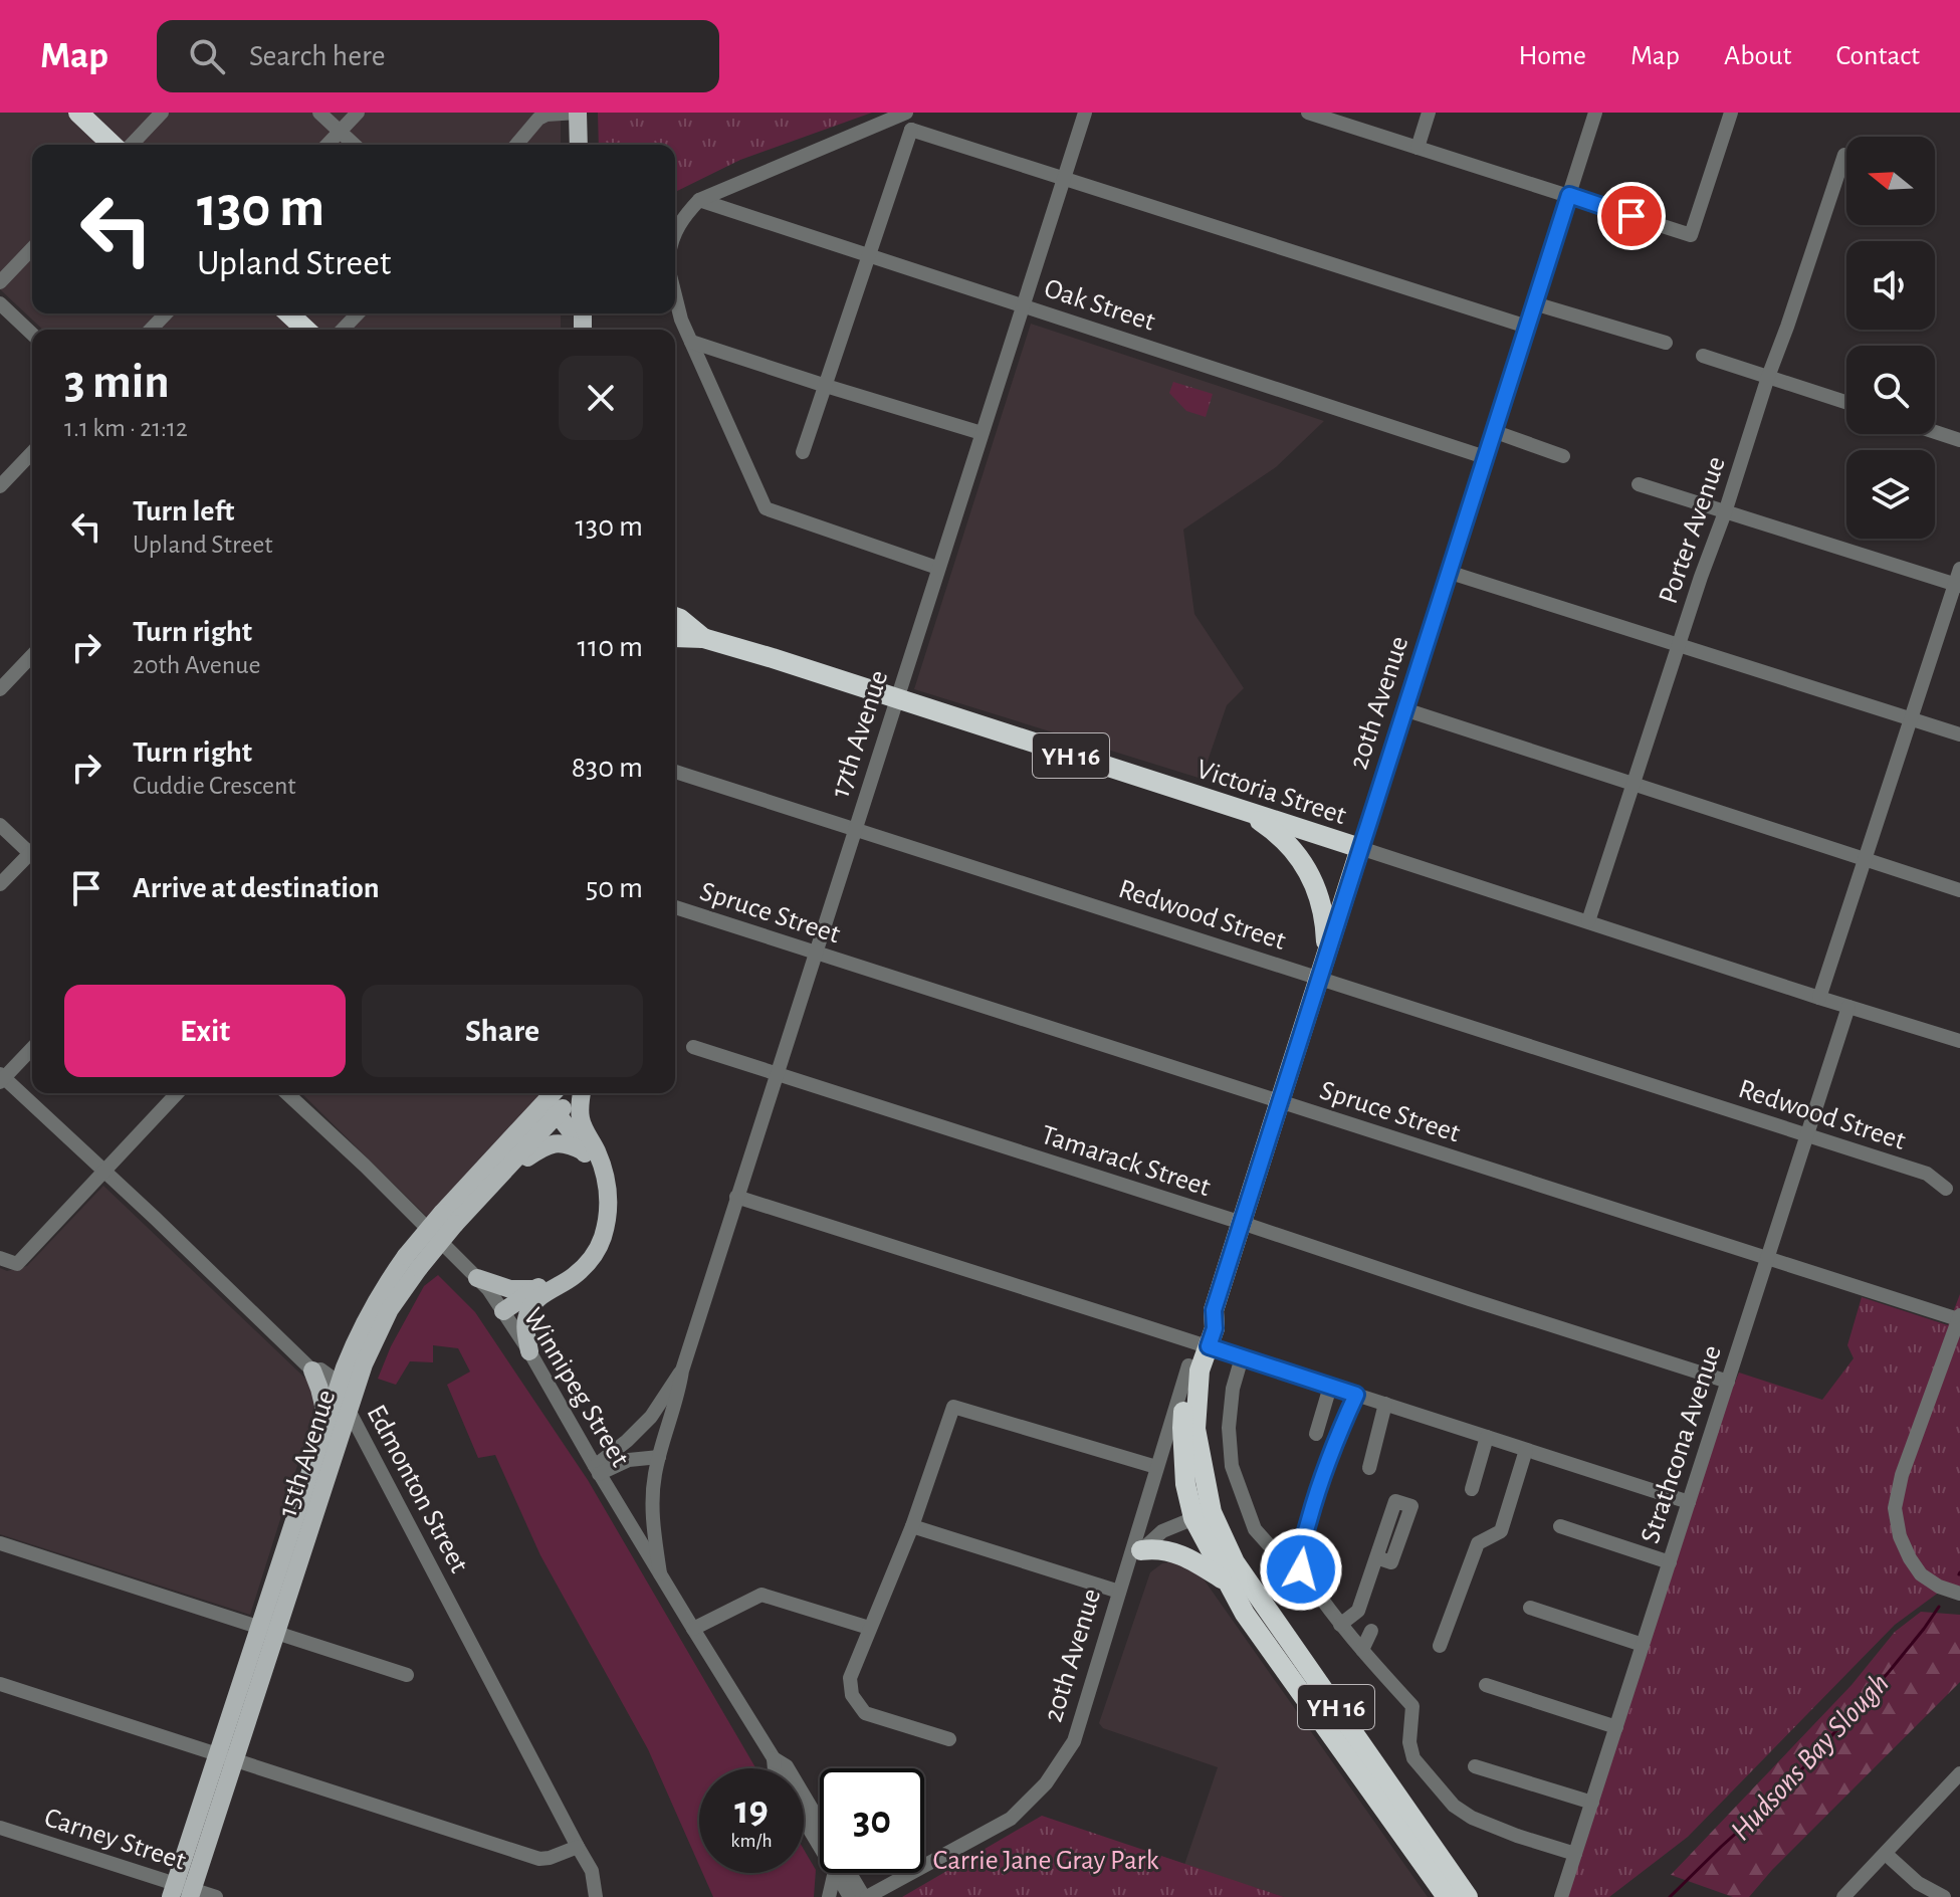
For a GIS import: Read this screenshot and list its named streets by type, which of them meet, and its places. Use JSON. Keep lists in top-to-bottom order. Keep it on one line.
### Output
{"streets":{"highway":["20th Avenue","YH 16","Victoria Street"],"main road":["15th Avenue"],"street":["Oak Street","Porter Avenue","17th Avenue","Spruce Street","Redwood Street","Tamarack Street","Winnipeg Street","Strathcona Avenue","Edmonton Street","Carney Street"]},"crossings":[["Oak Street","20th Avenue"],["Oak Street","17th Avenue"],["Porter Avenue","Victoria Street"],["20th Avenue","YH 16"],["20th Avenue","Victoria Street"],["20th Avenue","Spruce Street"],["20th Avenue","Redwood Street"],["20th Avenue","Tamarack Street"],["20th Avenue","Winnipeg Street"],["17th Avenue","Victoria Street"],["17th Avenue","Spruce Street"],["17th Avenue","Redwood Street"],["17th Avenue","Tamarack Street"],["17th Avenue","Winnipeg Street"],["Victoria Street","Strathcona Avenue"],["Spruce Street","Strathcona Avenue"],["Redwood Street","Strathcona Avenue"],["Tamarack Street","Strathcona Avenue"],["15th Avenue","Edmonton Street"],["15th Avenue","Carney Street"]],"water":["Hudsons Bay Slough"],"parks":["Carrie Jane Gray Park"],"north":"left","page":{"header":"Map","search":"Search here","nav":["Home","Map","About","Contact"],"turn":["130 m","Upland Street"],"heading":["3 min","1.1 km · 21:12"],"list":[{"name":"Turn left","note":"Upland Street","value":"130 m"},{"name":"Turn right","note":"20th Avenue","value":"110 m"},{"name":"Turn right","note":"Cuddie Crescent","value":"830 m"},{"name":"Arrive at destination","value":"50 m"}],"buttons":["Exit","Share"],"speed":"19 km/h","limit":"30"}}
